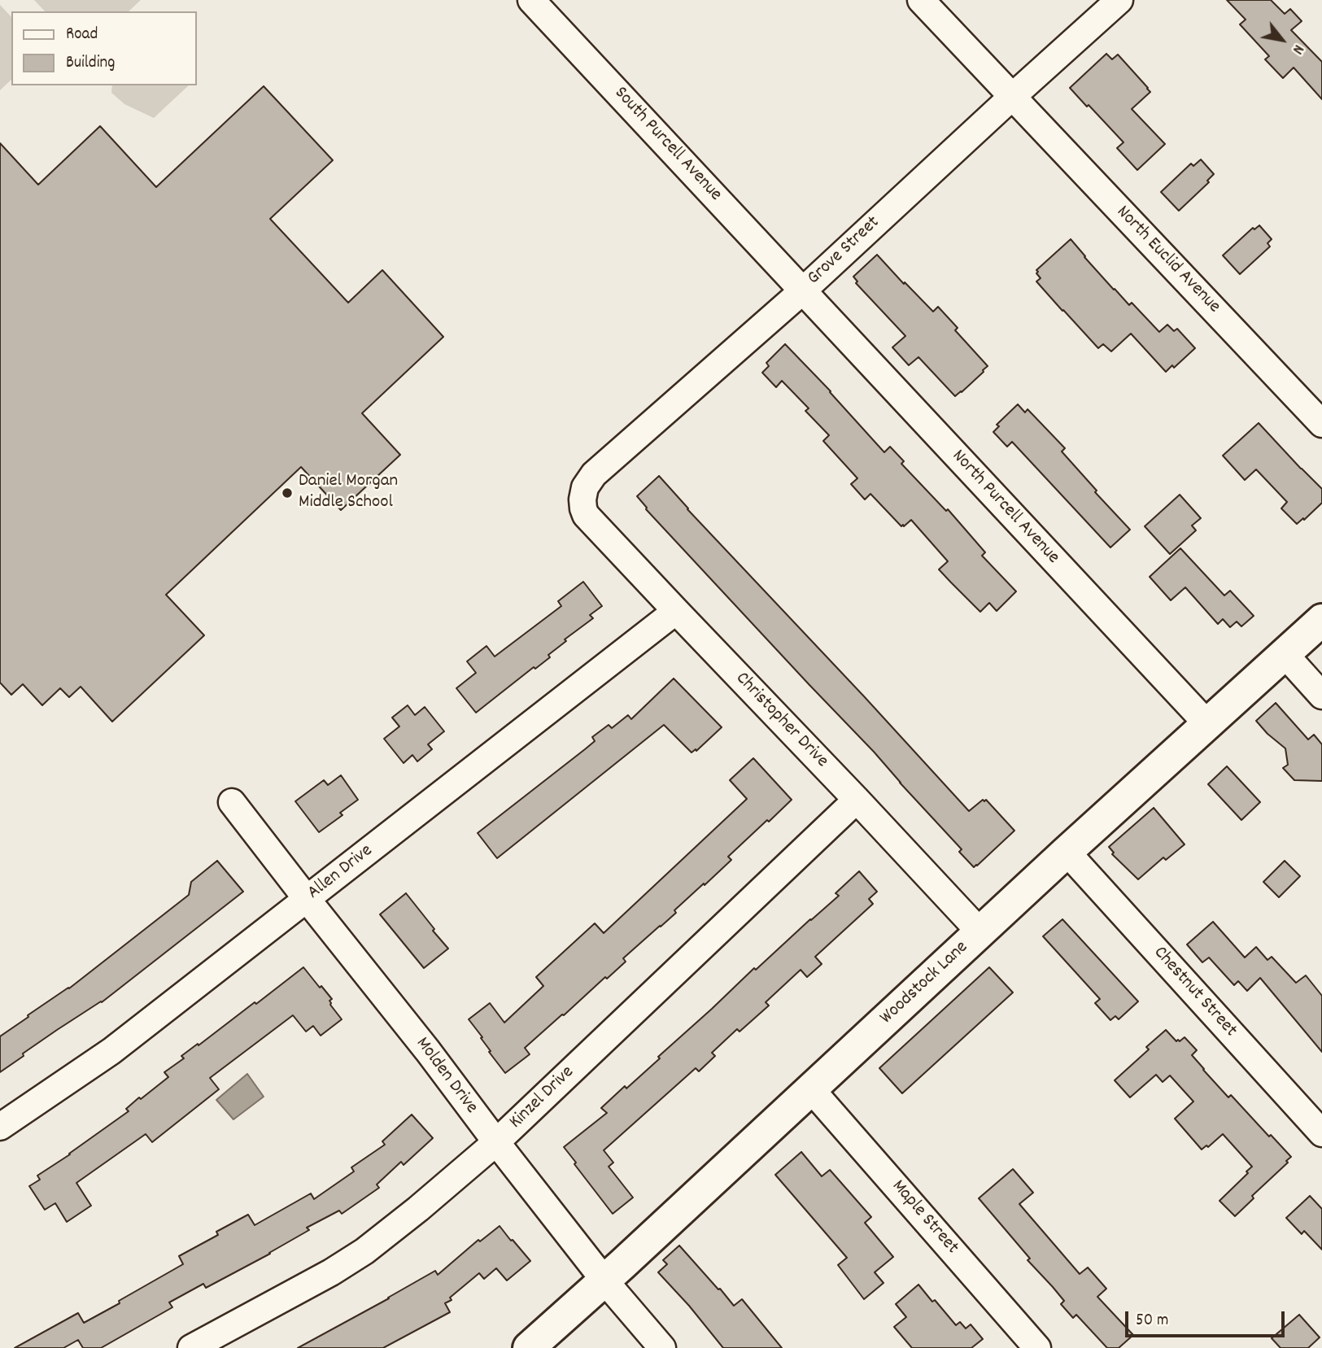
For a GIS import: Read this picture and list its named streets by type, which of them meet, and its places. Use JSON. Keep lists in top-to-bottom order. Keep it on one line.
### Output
{"streets":{"street":["South Purcell Avenue","Grove Street","North Euclid Avenue","North Purcell Avenue","Christopher Drive","Allen Drive","Woodstock Lane","Chestnut Street","Molden Drive","Kinzel Drive","Maple Street"]},"crossings":[["South Purcell Avenue","Grove Street"],["South Purcell Avenue","North Purcell Avenue"],["Grove Street","North Euclid Avenue"],["Grove Street","North Purcell Avenue"],["Grove Street","Christopher Drive"],["North Purcell Avenue","Woodstock Lane"],["Christopher Drive","Allen Drive"],["Christopher Drive","Woodstock Lane"],["Christopher Drive","Kinzel Drive"],["Allen Drive","Molden Drive"],["Woodstock Lane","Chestnut Street"],["Woodstock Lane","Molden Drive"],["Woodstock Lane","Maple Street"],["Molden Drive","Kinzel Drive"]],"places":["Daniel Morgan Middle School"],"legend":["Road","Building"],"scale_bar":"50 m","north":"bottom right"}
